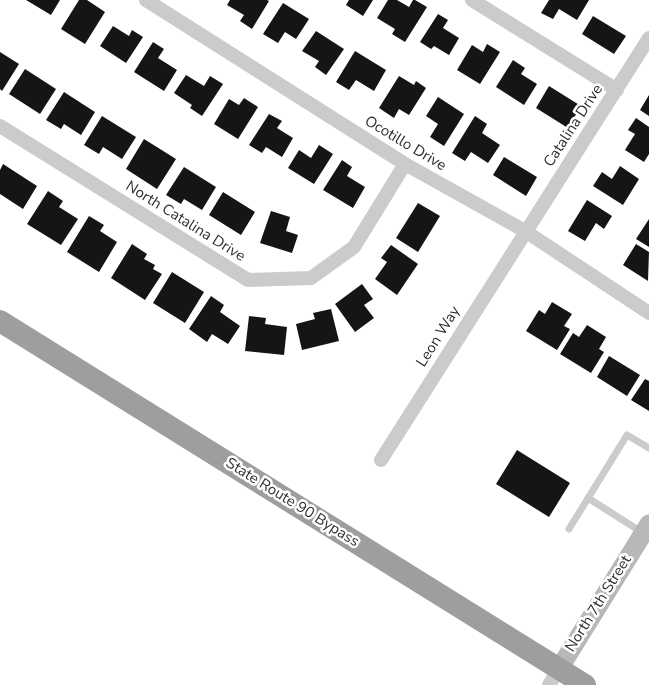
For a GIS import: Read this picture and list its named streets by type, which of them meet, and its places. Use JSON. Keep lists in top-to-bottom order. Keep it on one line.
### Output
{"streets":{"highway":["State Route 90 Bypass"],"main road":["North 7th Street"],"street":["Catalina Drive","Ocotillo Drive","North Catalina Drive","Leon Way"]},"crossings":[["Catalina Drive","Ocotillo Drive"],["Catalina Drive","Leon Way"],["Ocotillo Drive","North Catalina Drive"],["Ocotillo Drive","Leon Way"],["State Route 90 Bypass","North 7th Street"]]}
